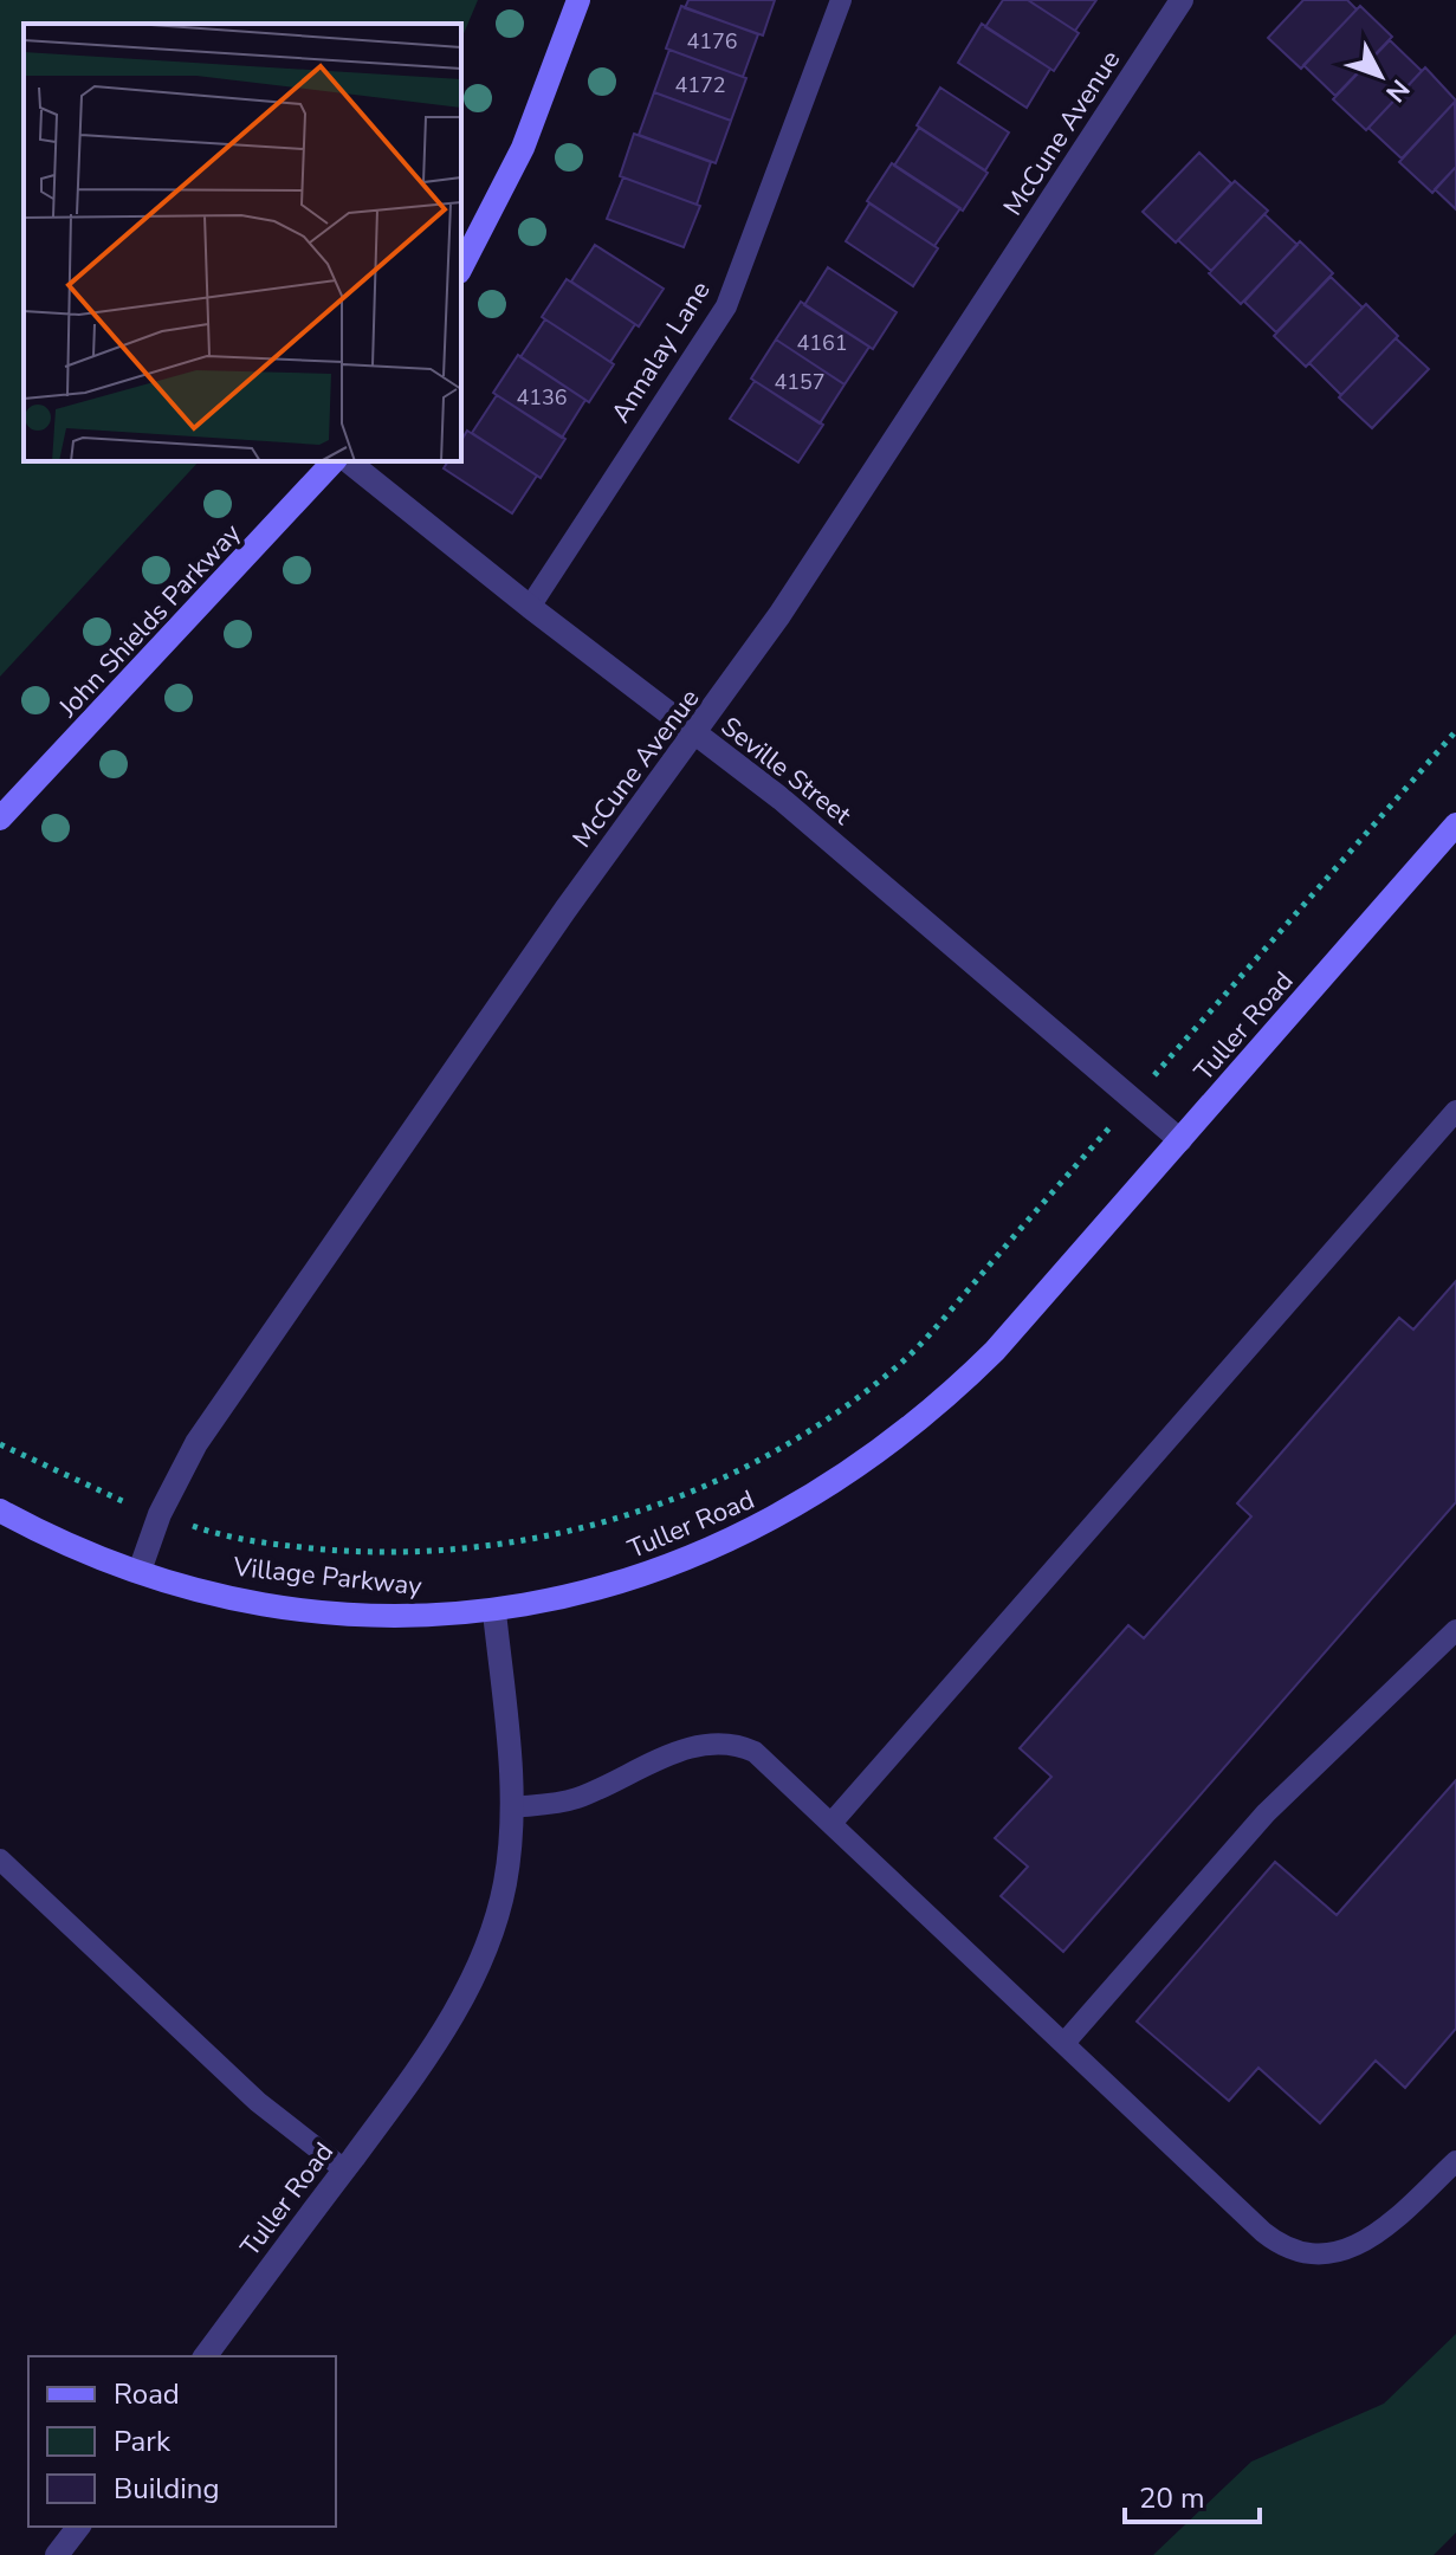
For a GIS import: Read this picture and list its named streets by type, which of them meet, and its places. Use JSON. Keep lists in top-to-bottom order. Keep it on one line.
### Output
{"streets":{"street":["McCune Avenue","John Shields Parkway","Seville Street","Tuller Road","Village Parkway"],"lane":["Annalay Lane"]},"crossings":[["McCune Avenue","Seville Street"],["McCune Avenue","Village Parkway"],["Annalay Lane","Seville Street"],["Seville Street","Tuller Road"],["Tuller Road","Village Parkway"]],"house_numbers":["4176","4172","4161","4157","4136"],"legend":["Road","Park","Building"],"scale_bar":"20 m","north":"bottom right"}
